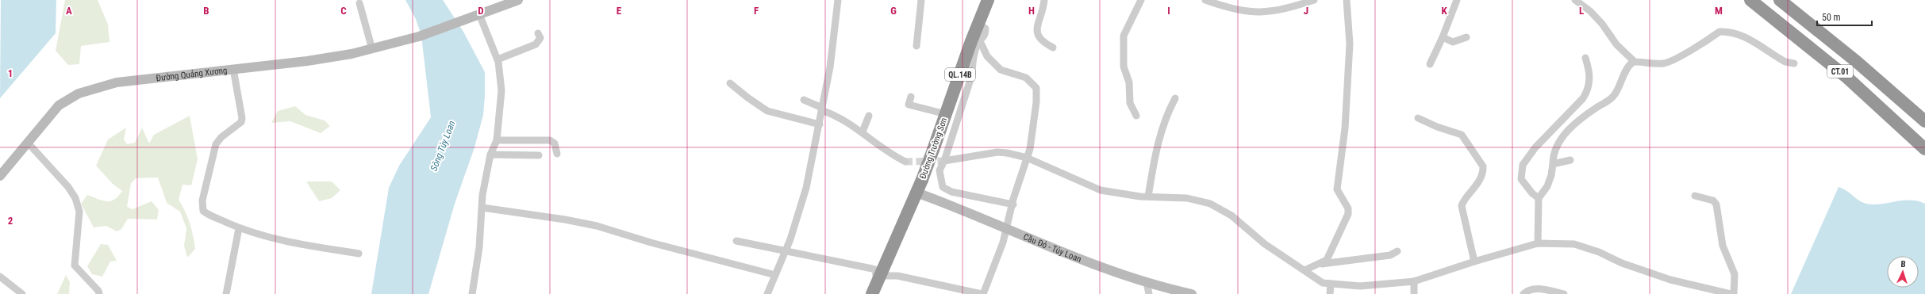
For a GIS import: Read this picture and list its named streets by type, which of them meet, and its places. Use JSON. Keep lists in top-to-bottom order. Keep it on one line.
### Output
{"streets":{"highway":["CT.01","QL.14B","Đường Trường Sơn"],"street":["Đường Quảng Xương","Cầu Đỏ - Túy Loan"]},"crossings":[["Đường Trường Sơn","Cầu Đỏ - Túy Loan"]],"water":["Sông Túy Loan"],"scale_bar":"50 m","north":"top","grid":{"columns":["A","B","C","D","E","F","G","H","I","J","K","L","M"],"rows":["1","2"]}}
